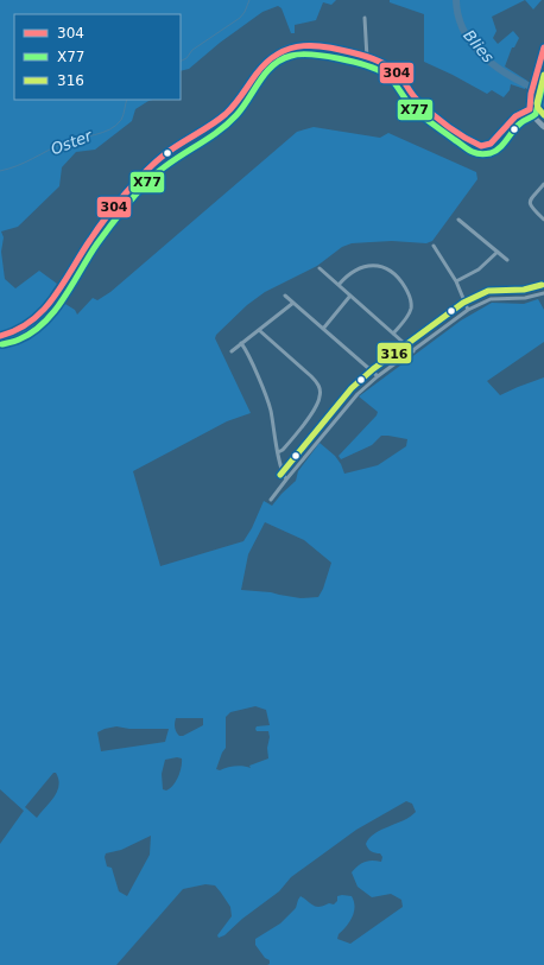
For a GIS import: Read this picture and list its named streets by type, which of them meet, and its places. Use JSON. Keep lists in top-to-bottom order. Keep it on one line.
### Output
{"water":["Blies","Oster"],"lines":["transit line 304","transit line X77","transit line 316"],"legend":["304","X77","316"]}
